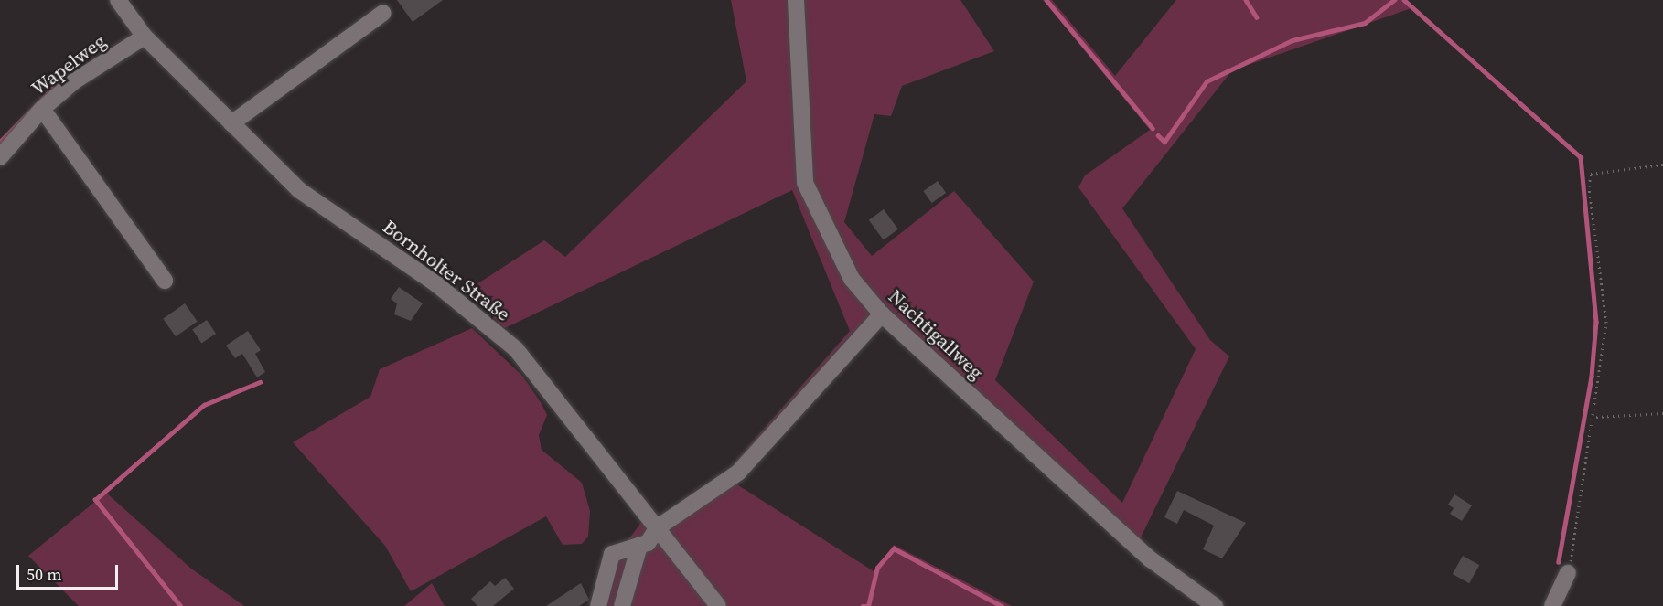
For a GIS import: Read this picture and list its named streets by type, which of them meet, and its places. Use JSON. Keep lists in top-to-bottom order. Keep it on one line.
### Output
{"streets":{"street":["Wapelweg","Bornholter Straße","Nachtigallweg"]},"crossings":[["Wapelweg","Bornholter Straße"]],"scale_bar":"50 m"}
